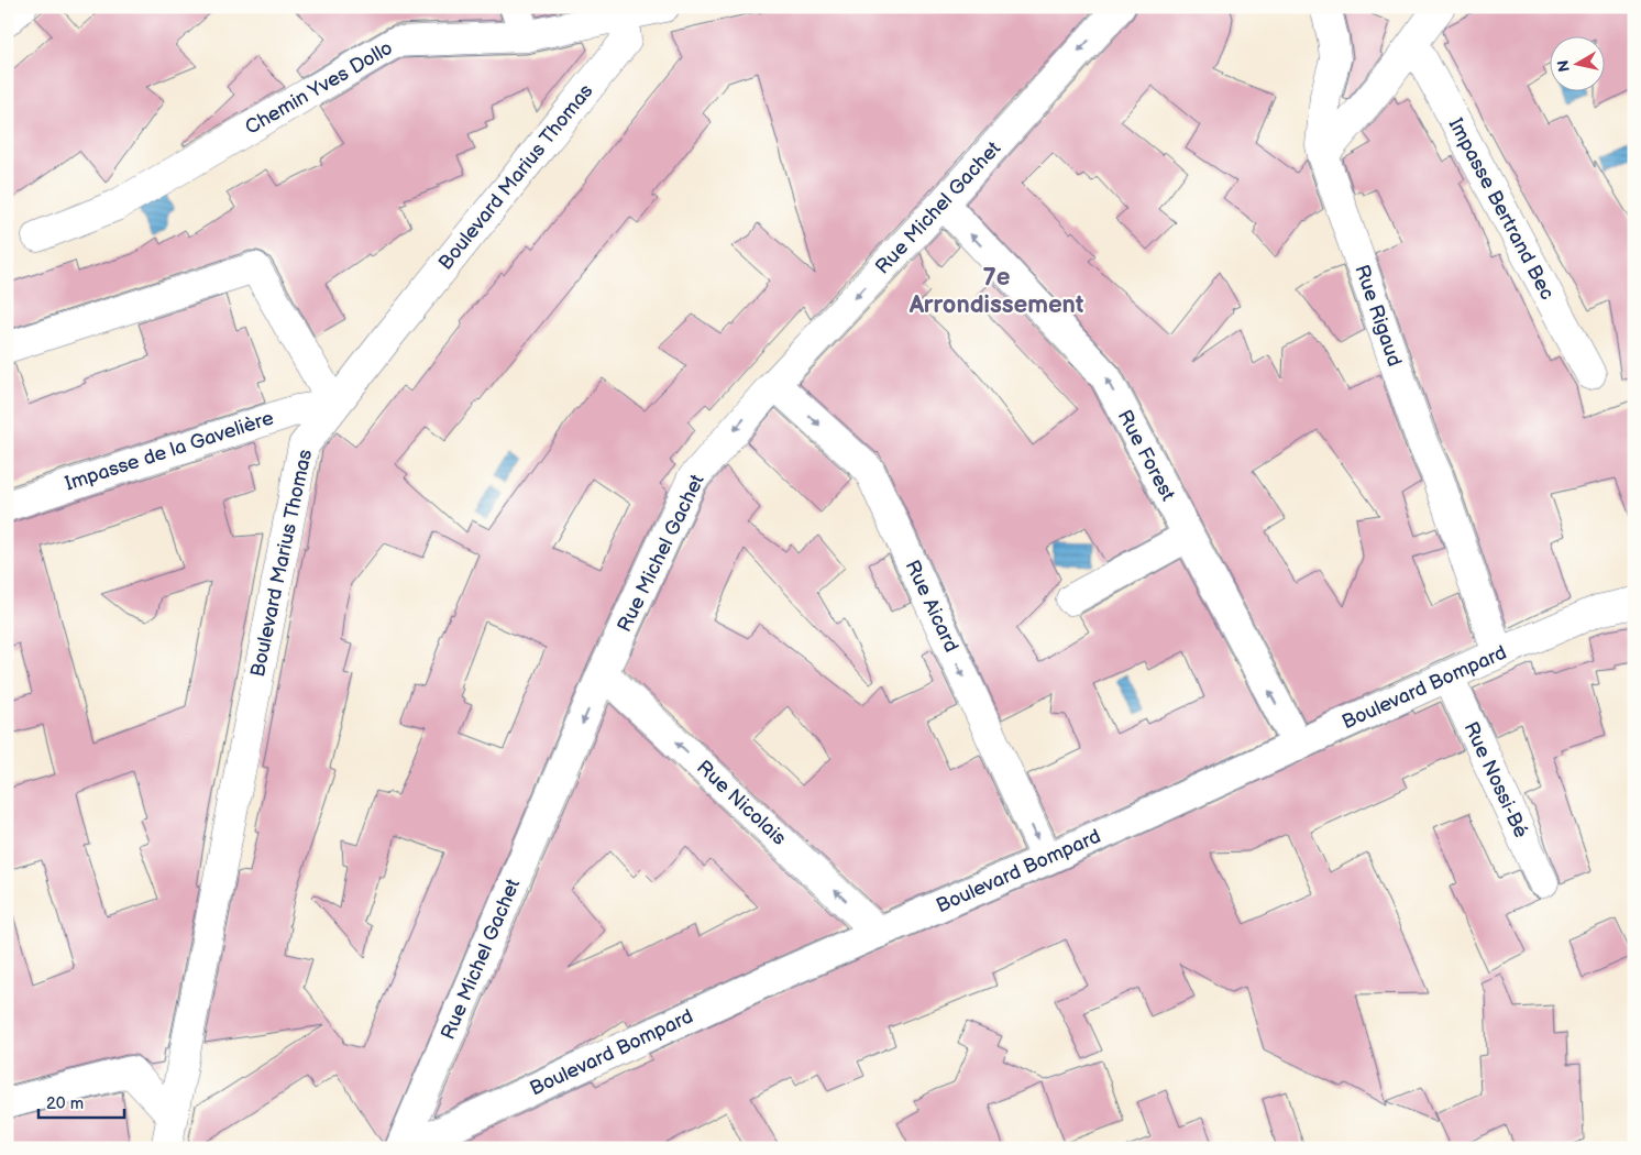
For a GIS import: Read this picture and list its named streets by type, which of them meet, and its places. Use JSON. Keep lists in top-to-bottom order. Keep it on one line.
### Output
{"streets":{"street":["Chemin Yves Dollo","Boulevard Marius Thomas","Rue Michel Gachet","Impasse Bertrand Bec","Rue Rigaud","Impasse de la Gavelière","Rue Forest","Rue Aicard","Boulevard Bompard","Rue Nossi-Bé","Rue Nicolais"]},"crossings":[["Chemin Yves Dollo","Boulevard Marius Thomas"],["Boulevard Marius Thomas","Impasse de la Gavelière"],["Rue Michel Gachet","Rue Forest"],["Rue Michel Gachet","Rue Aicard"],["Rue Michel Gachet","Rue Nicolais"],["Rue Rigaud","Boulevard Bompard"],["Rue Forest","Boulevard Bompard"],["Rue Aicard","Boulevard Bompard"],["Boulevard Bompard","Rue Nossi-Bé"],["Boulevard Bompard","Rue Nicolais"]],"one_way":["Rue Michel Gachet","Rue Forest","Rue Aicard","Rue Nicolais"],"districts":["7e Arrondissement"],"scale_bar":"20 m","north":"left"}
